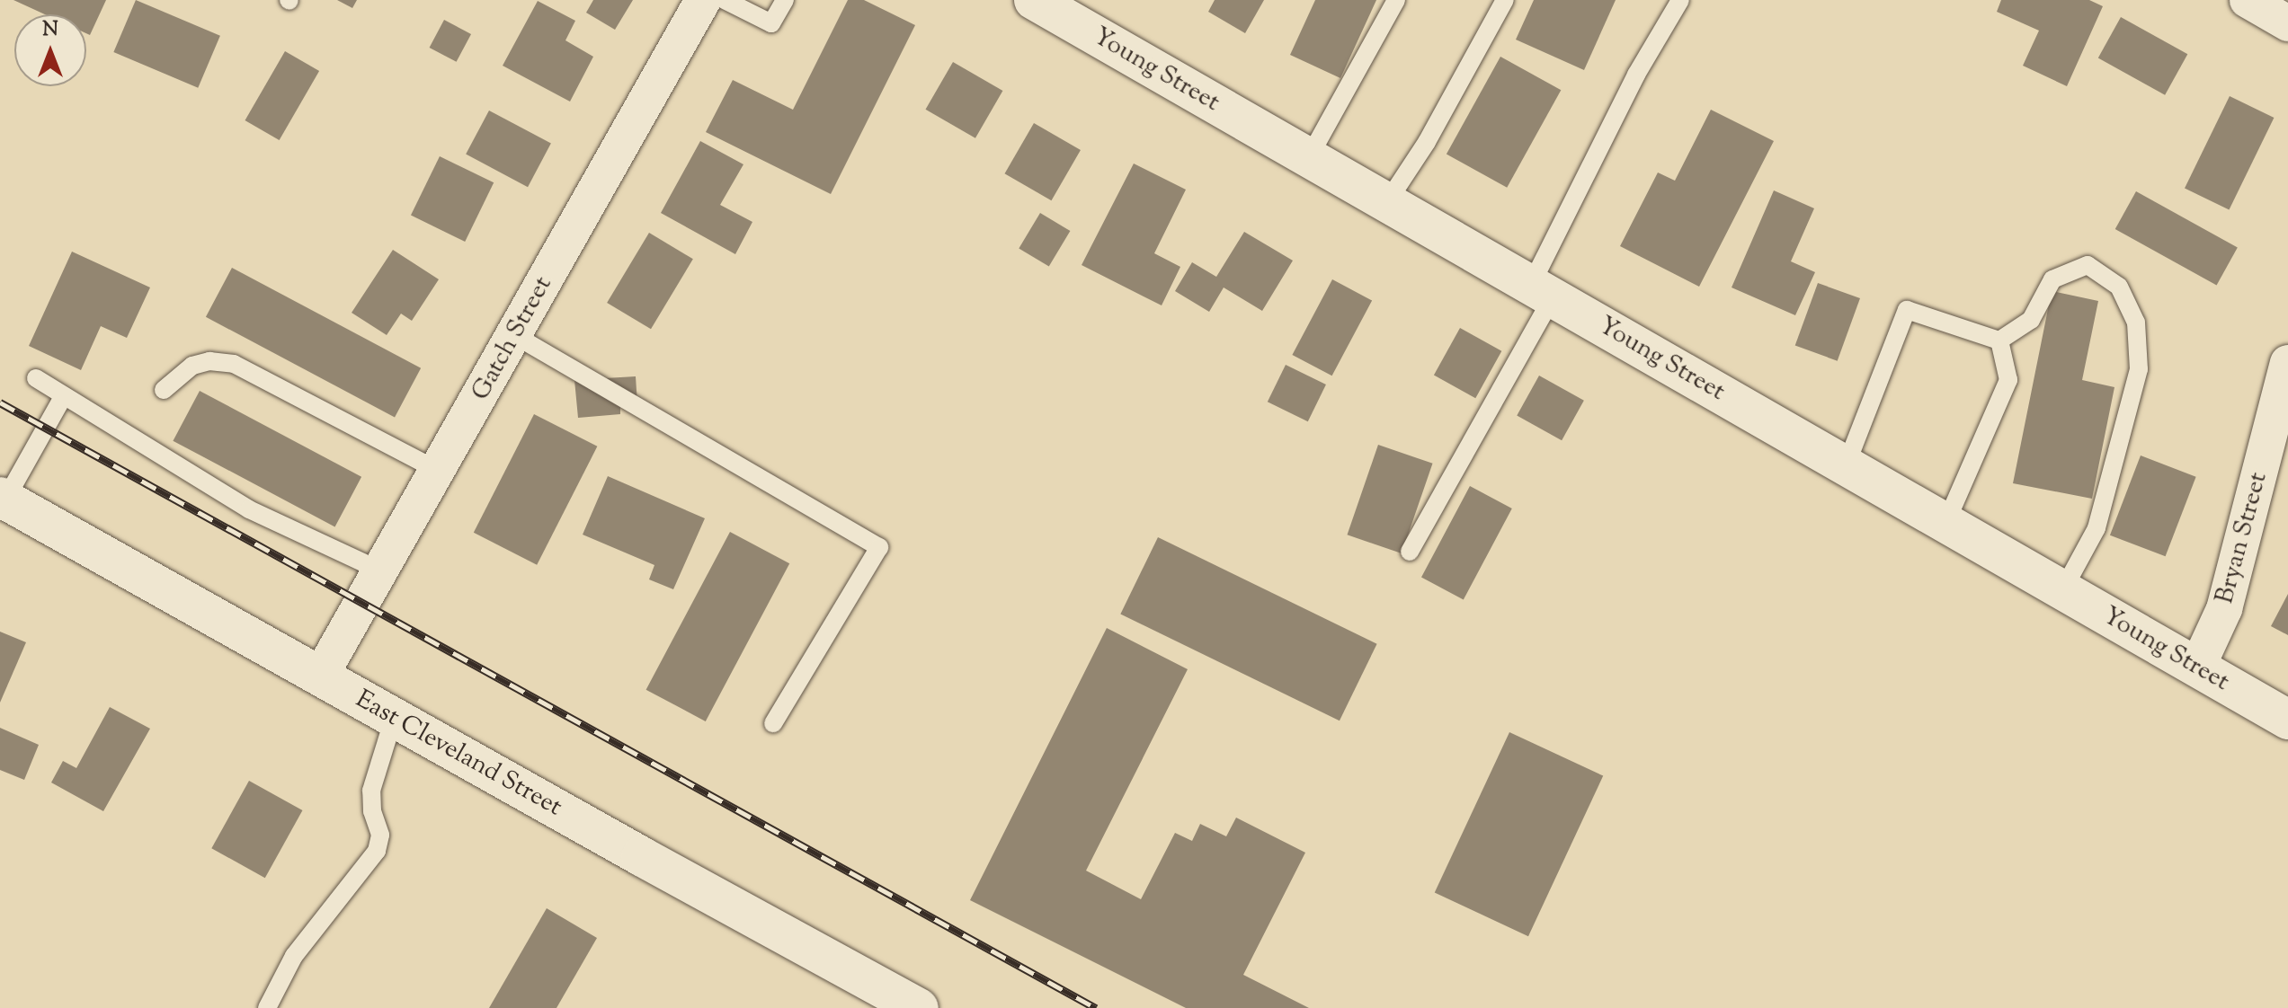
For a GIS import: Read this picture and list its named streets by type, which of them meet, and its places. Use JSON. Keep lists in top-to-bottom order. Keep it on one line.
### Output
{"streets":{"main road":["Young Street","East Cleveland Street"],"street":["Gatch Street","Bryan Street"]},"crossings":[["Young Street","Bryan Street"],["Gatch Street","East Cleveland Street"]],"north":"top"}
